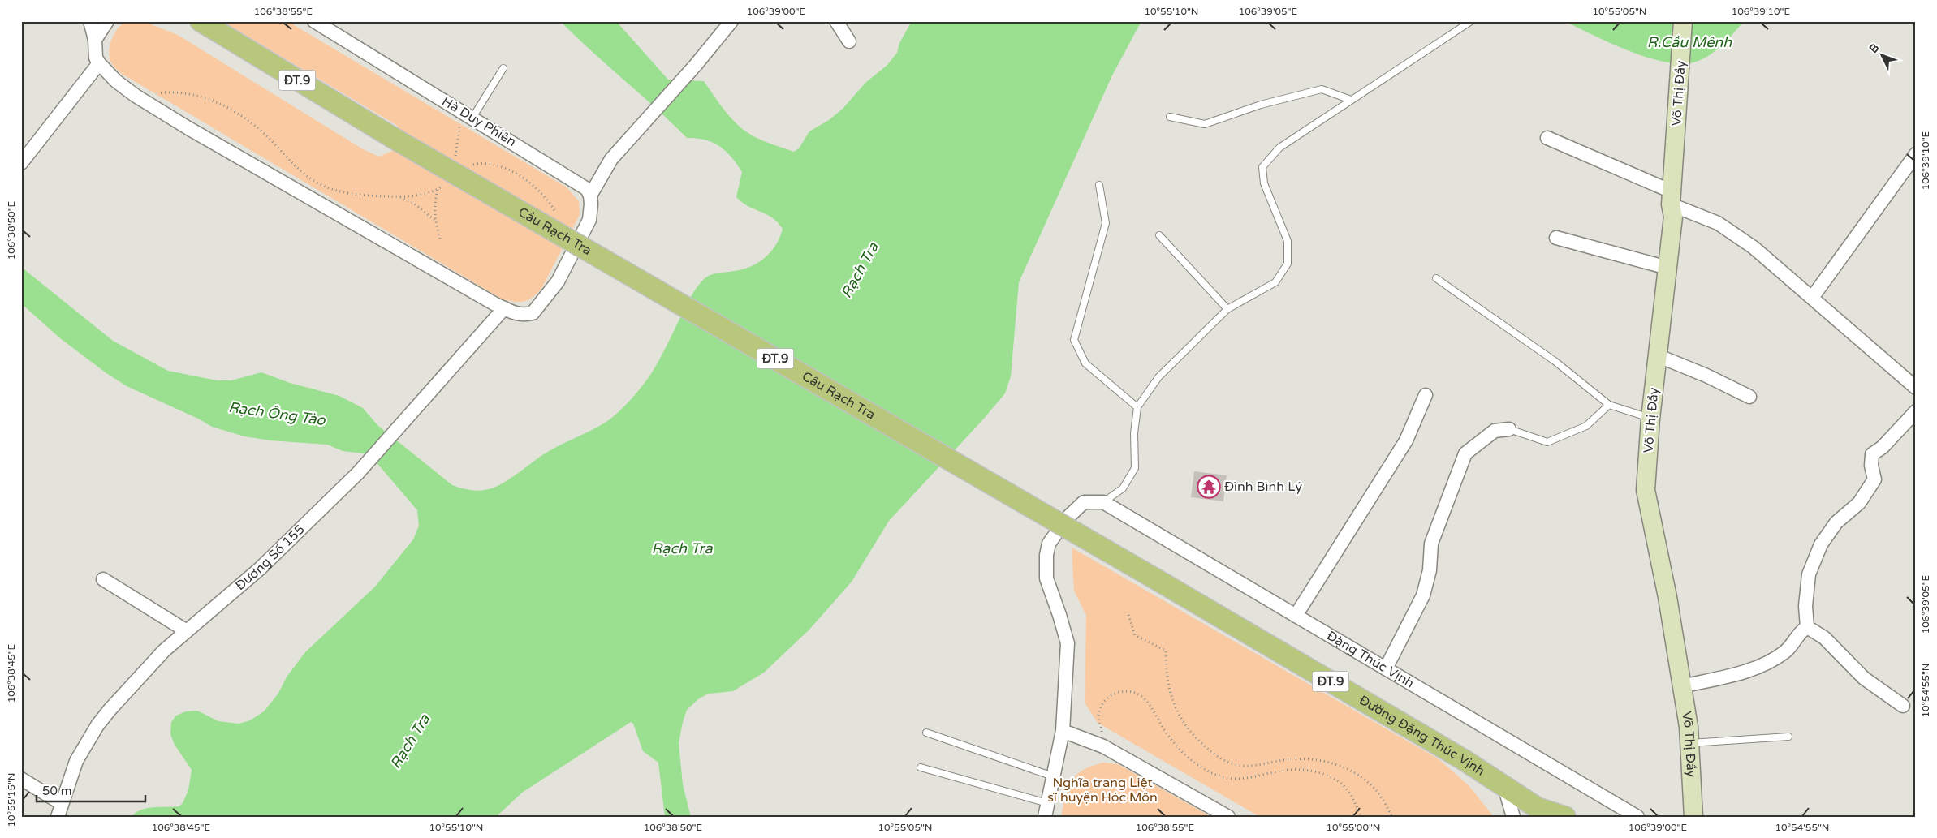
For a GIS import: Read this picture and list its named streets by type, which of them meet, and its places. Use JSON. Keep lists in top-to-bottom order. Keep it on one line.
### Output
{"streets":{"main road":["ĐT.9","Cầu Rạch Tra","Đường Đặng Thúc Vịnh"],"street":["Võ Thị Đầy","Hà Duy Phiên","Đương Số 155","Đặng Thúc Vịnh"]},"crossings":[["Cầu Rạch Tra","Đường Đặng Thúc Vịnh"]],"water":["R.Cầu Mênh","Rạch Tra","Rạch Ông Tào"],"parks":["Nghĩa trang Liệt sĩ huyện Hóc Môn"],"places":{"temple":["Đình Bình Lý"]},"scale_bar":"50 m","north":"top left","coordinates":["106°38'55\"E","106°39'00\"E","10°55'10\"N","106°39'05\"E","10°55'05\"N","106°39'10\"E","106°38'50\"E","106°38'45\"E","10°54'55\"N","10°55'15\"N","10°55'00\"N"]}
